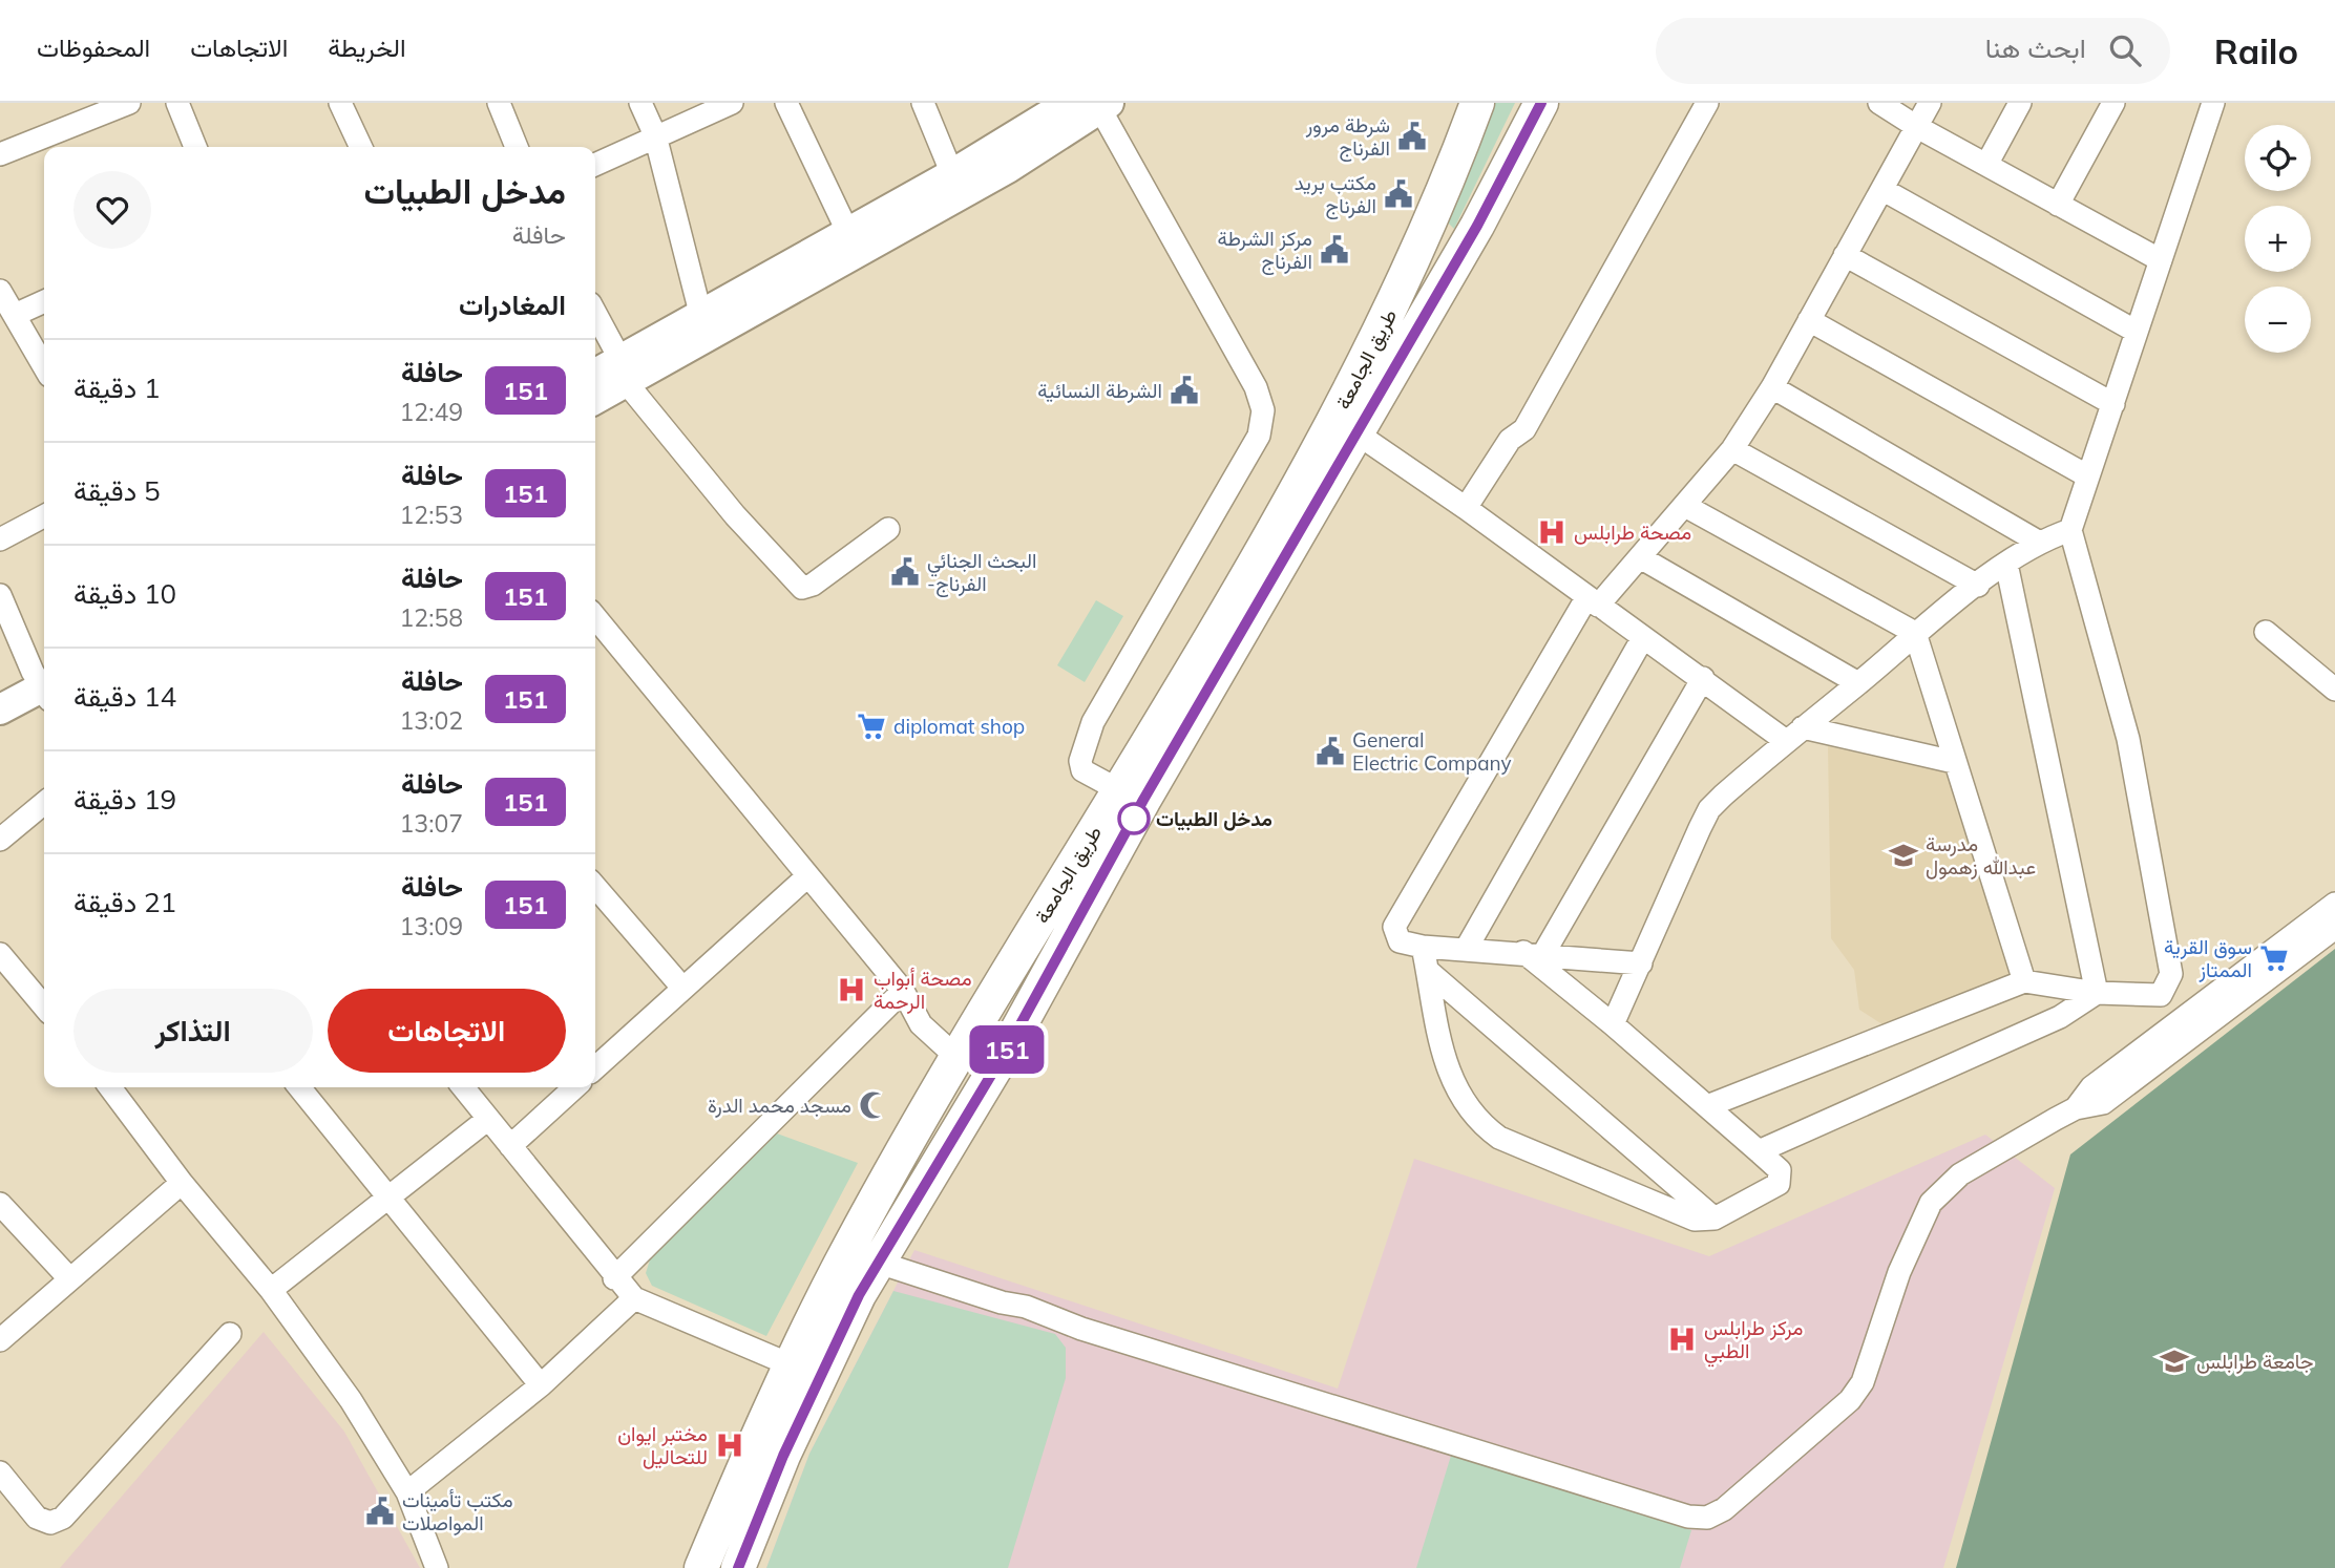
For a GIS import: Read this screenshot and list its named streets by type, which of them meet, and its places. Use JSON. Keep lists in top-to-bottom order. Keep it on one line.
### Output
{"streets":{"highway":["طريق الجامعة"]},"places":{"public building":["شرطة مرور الفرناج","مكتب بريد الفرناج","مركز الشرطة الفرناج","الشرطة النسائية","البحث الجنائي -الفرناج","General Electric Company","مكتب تأمينات المواصلات"],"hospital":["مصحة طرابلس","مصحة أبواب الرحمة","مركز طرابلس الطبي","مختبر ايوان للتحاليل"],"supermarket":["diplomat shop","سوق القرية الممتاز"],"other":["مدخل الطبيات"],"school or university":["مدرسة عبدالله زهمول","جامعة طرابلس"],"mosque":["مسجد محمد الدرة"]},"lines":["bus line 151"],"page":{"header":"Railo","search":"ابحث هنا","nav":["الخريطة","الاتجاهات","المحفوظات"],"on_map":"151","map_buttons":["+","−"],"heading":[["مدخل الطبيات","حافلة"],"المغادرات"],"list":[{"mark":"151","name":"حافلة","note":"12:49","value":"1 دقيقة"},{"mark":"151","name":"حافلة","note":"12:53","value":"5 دقيقة"},{"mark":"151","name":"حافلة","note":"12:58","value":"10 دقيقة"},{"mark":"151","name":"حافلة","note":"13:02","value":"14 دقيقة"},{"mark":"151","name":"حافلة","note":"13:07","value":"19 دقيقة"},{"mark":"151","name":"حافلة","note":"13:09","value":"21 دقيقة"}],"buttons":["الاتجاهات","التذاكر"]}}
